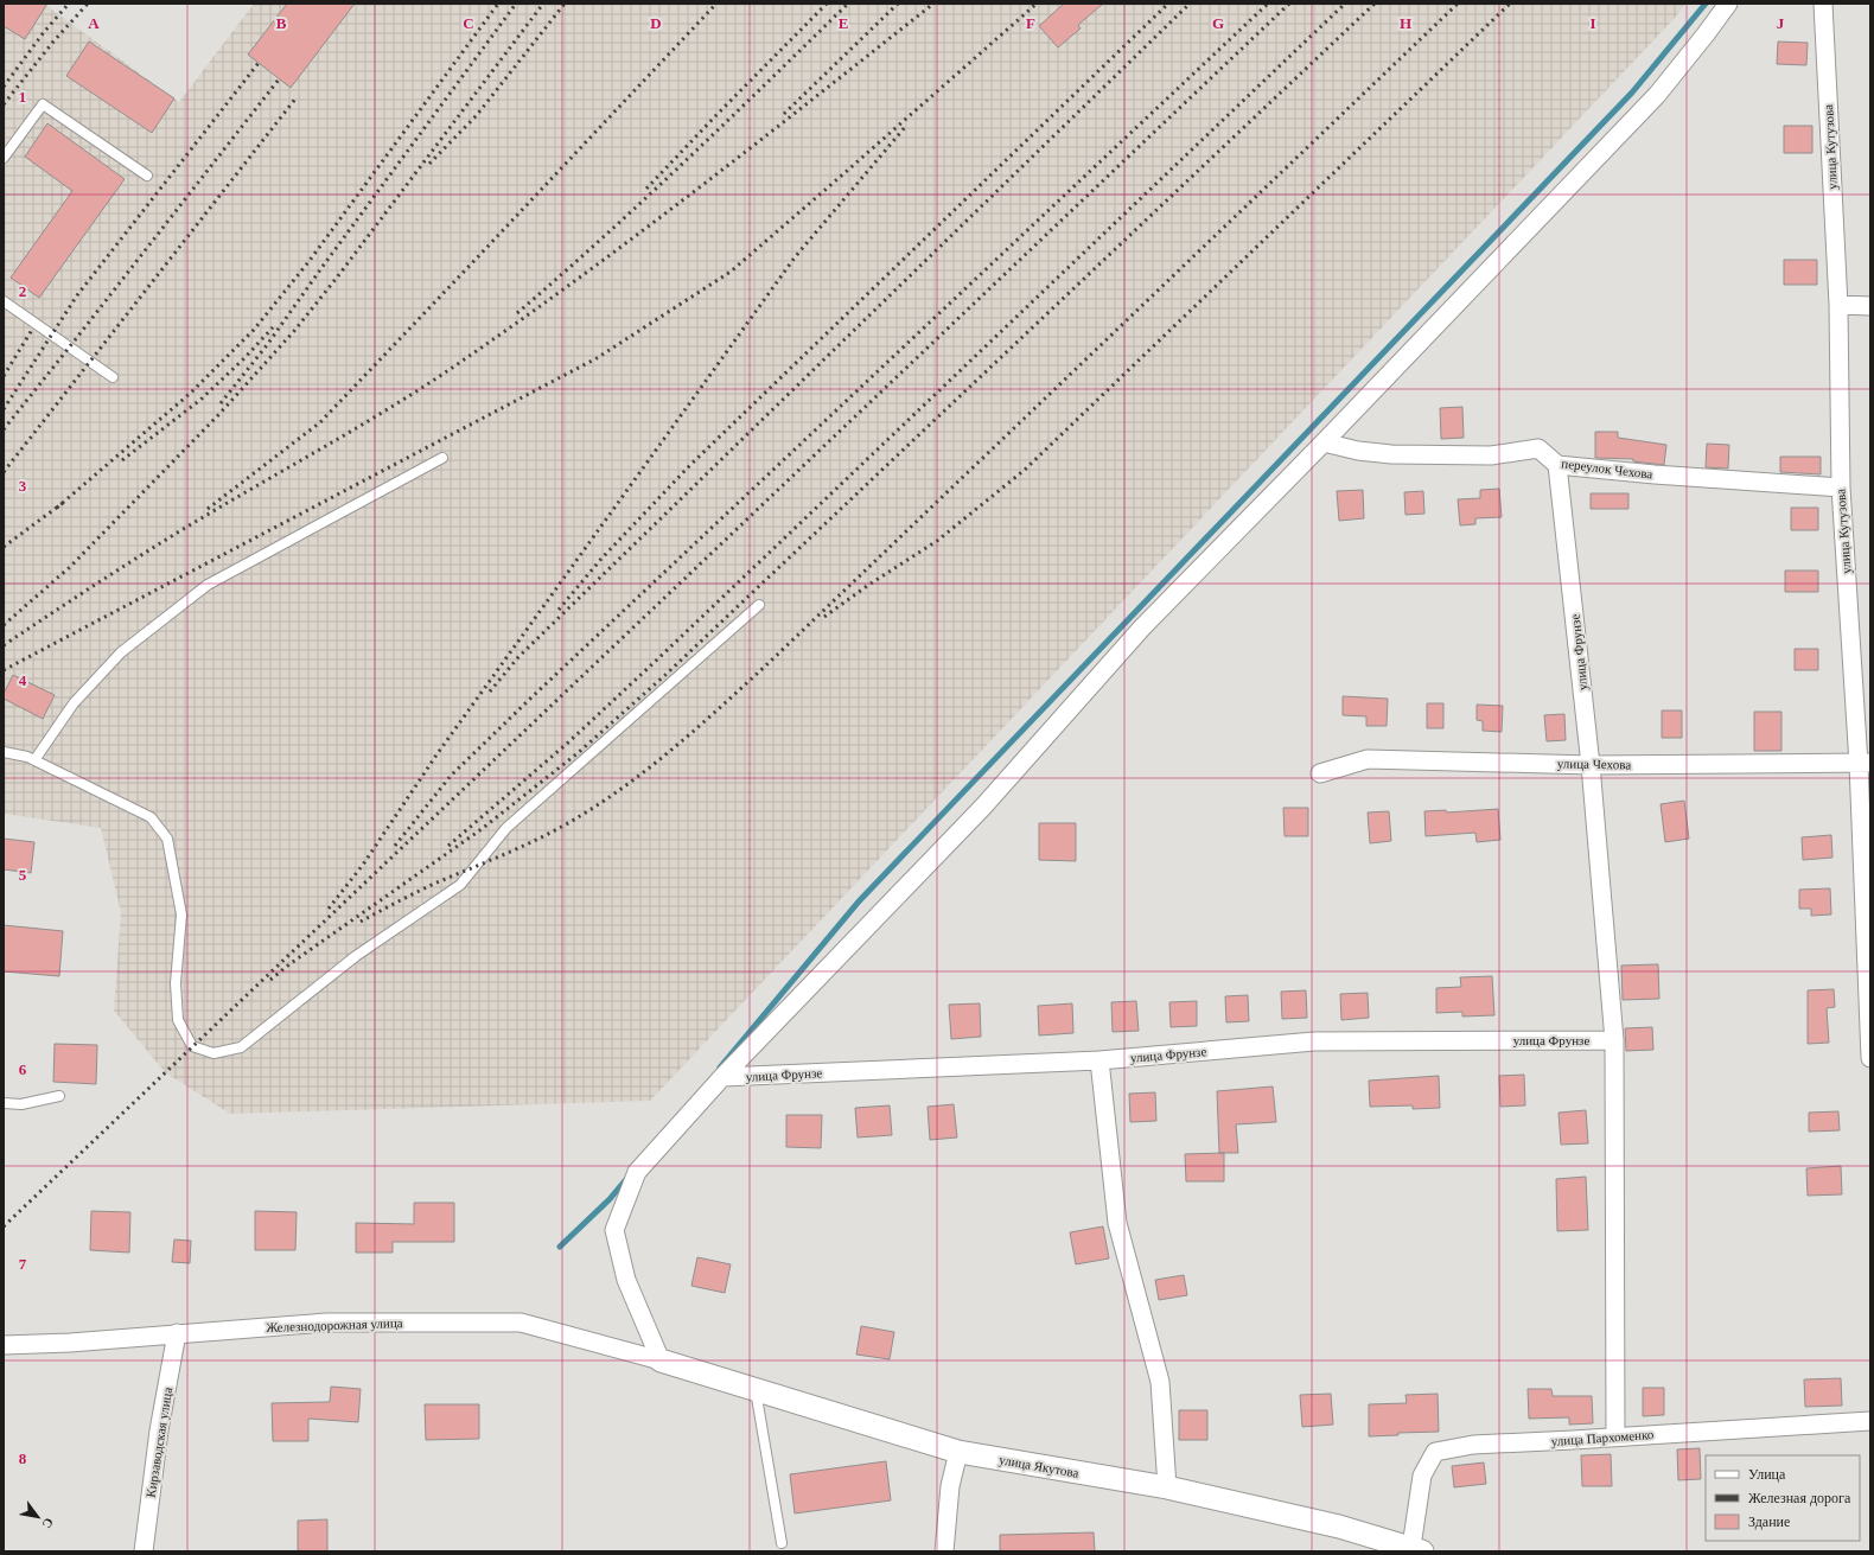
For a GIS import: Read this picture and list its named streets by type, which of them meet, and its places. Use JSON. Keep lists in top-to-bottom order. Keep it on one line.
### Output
{"streets":{"street":["улица Кутузова","переулок Чехова","улица Фрунзе","улица Чехова","Железнодорожная улица","улица Пархоменко","Кирзаводская улица","улица Якутова"]},"crossings":[["улица Кутузова","переулок Чехова"],["улица Кутузова","улица Чехова"],["переулок Чехова","улица Фрунзе"],["улица Фрунзе","улица Чехова"],["улица Фрунзе","улица Пархоменко"],["Железнодорожная улица","Кирзаводская улица"],["Железнодорожная улица","улица Якутова"],["улица Пархоменко","улица Якутова"]],"legend":["Улица","Железная дорога","Здание"],"north":"bottom right","grid":{"columns":["A","B","C","D","E","F","G","H","I","J"],"rows":["1","2","3","4","5","6","7","8"]}}
